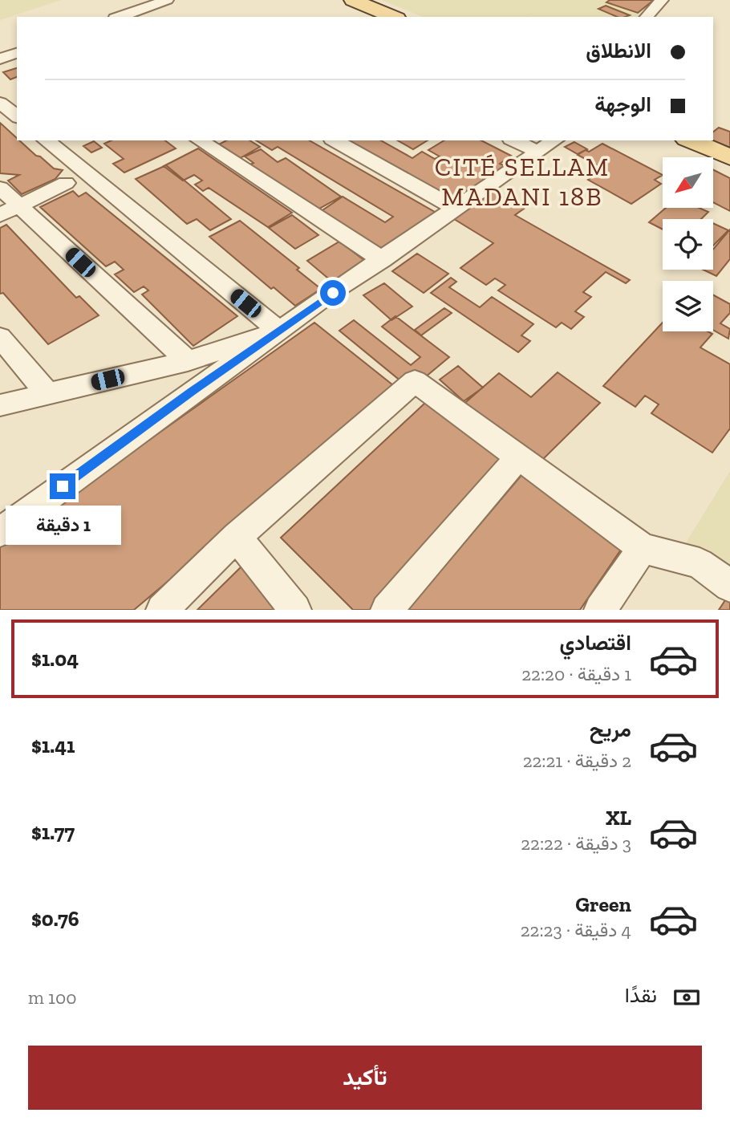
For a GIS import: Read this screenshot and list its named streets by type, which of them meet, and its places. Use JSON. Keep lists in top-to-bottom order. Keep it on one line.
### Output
{"districts":["CITÉ SELLAM MADANI 18B"],"north":"bottom left","page":{"banner":["الانطلاق","الوجهة"],"bubble":"1 دقيقة","list":[{"name":"اقتصادي","note":"1 دقيقة · 22:20","value":"$1.04"},{"name":"مريح","note":"2 دقيقة · 22:21","value":"$1.41"},{"name":"XL","note":"3 دقيقة · 22:22","value":"$1.77"},{"name":"Green","note":"4 دقيقة · 22:23","value":"$0.76"}],"pay":["نقدًا","100 m"],"buttons":"تأكيد"}}
